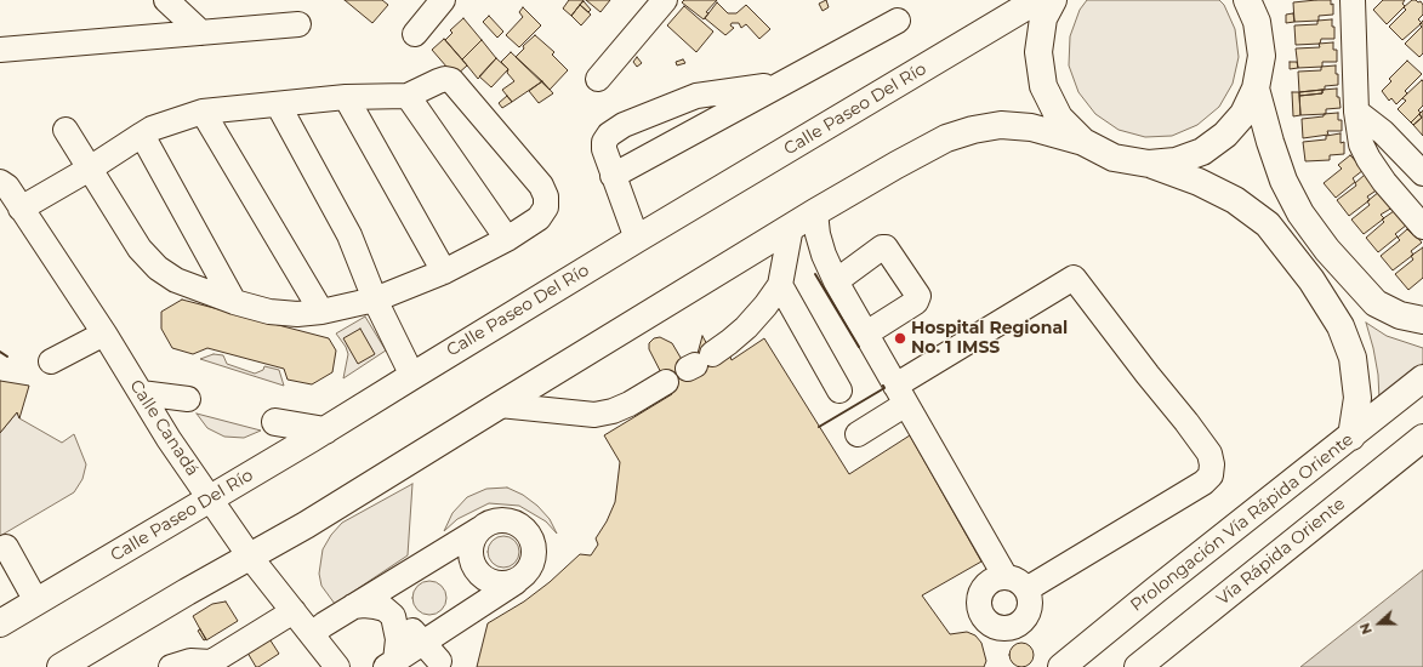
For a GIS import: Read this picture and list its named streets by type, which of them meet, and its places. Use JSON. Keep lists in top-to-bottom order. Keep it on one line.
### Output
{"streets":{"main road":["Calle Paseo Del Río","Prolongación Vía Rápida Oriente","Vía Rápida Oriente"],"street":["Calle Canadá"]},"crossings":[["Calle Paseo Del Río","Calle Canadá"]],"places":["Hospital Regional No. 1 IMSS"],"north":"left"}
